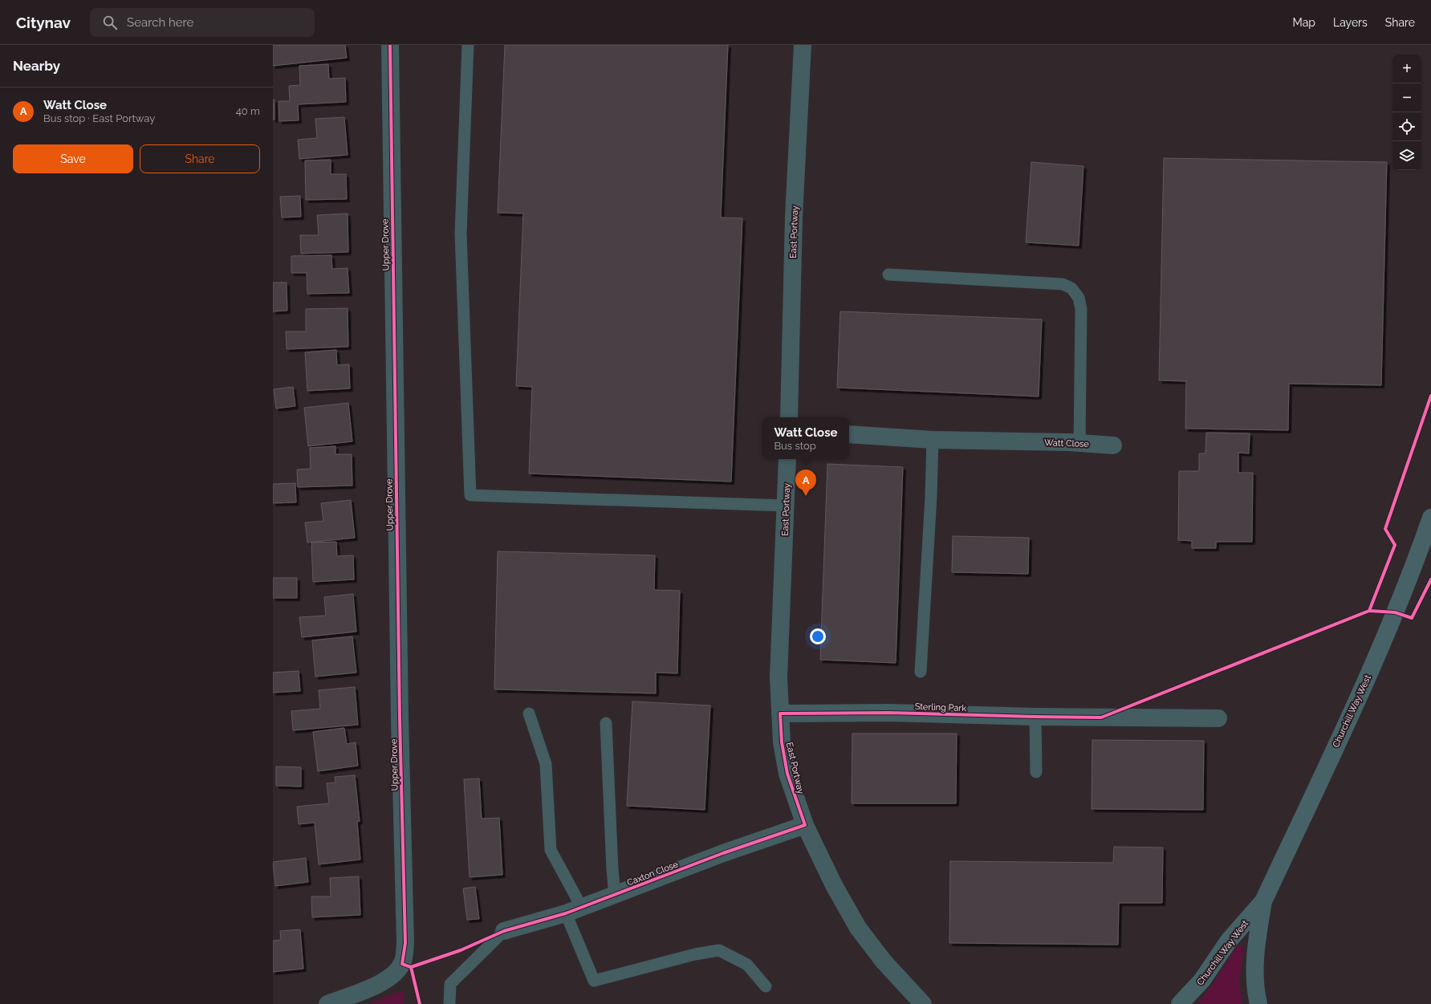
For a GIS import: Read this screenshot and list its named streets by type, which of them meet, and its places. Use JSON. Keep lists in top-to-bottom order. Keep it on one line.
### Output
{"streets":{"main road":["Churchill Way West"],"street":["East Portway","Upper Drove","Watt Close","Sterling Park","Caxton Close"]},"crossings":[["East Portway","Sterling Park"],["East Portway","Caxton Close"]],"page":{"header":"Citynav","search":"Search here","nav":["Map","Layers","Share"],"heading":"Nearby","map_buttons":["+","−"],"list":[{"mark":"A","name":"Watt Close","note":"Bus stop · East Portway","value":"40 m"}],"buttons":["Save","Share"],"popup":["Watt Close","Bus stop"],"pins":"A"}}
